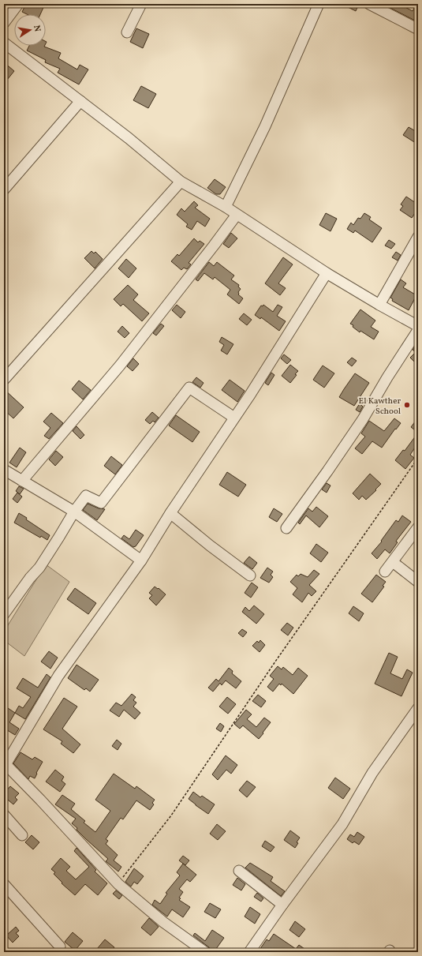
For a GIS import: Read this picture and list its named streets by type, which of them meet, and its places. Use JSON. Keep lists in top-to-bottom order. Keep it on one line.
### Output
{"places":["El Kawther School"],"north":"right"}
